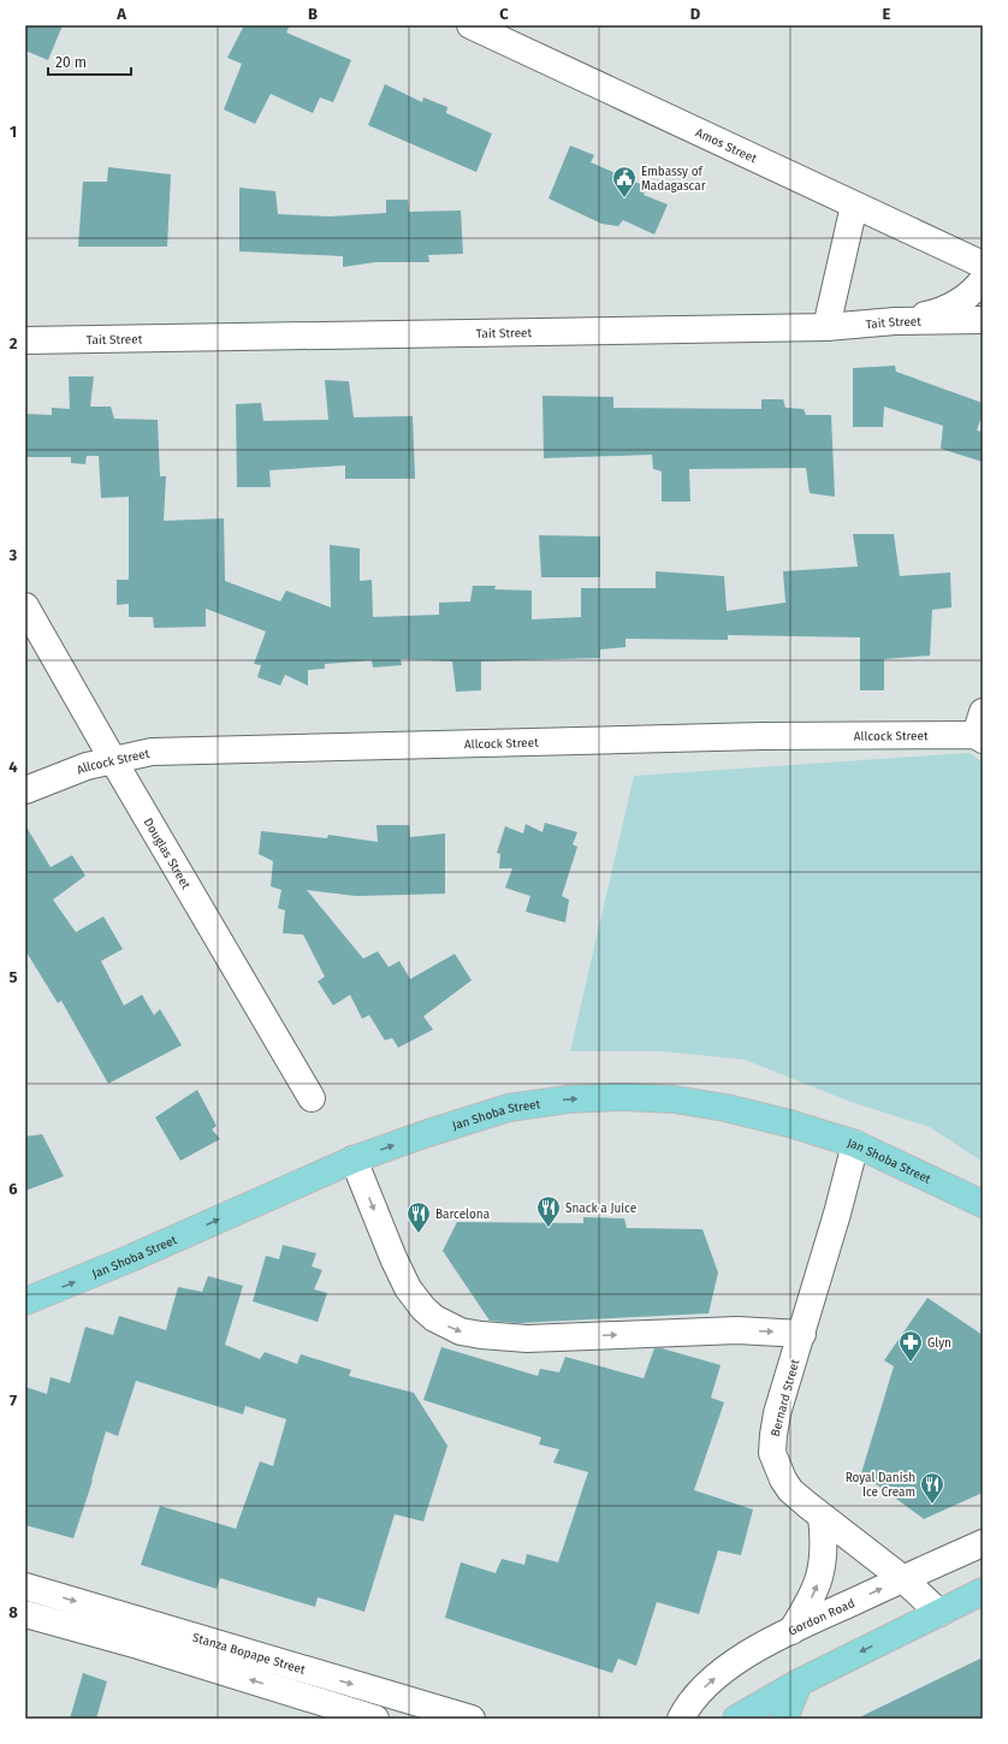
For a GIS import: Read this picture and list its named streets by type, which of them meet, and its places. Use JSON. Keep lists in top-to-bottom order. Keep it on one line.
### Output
{"streets":{"main road":["Jan Shoba Street"],"street":["Amos Street","Tait Street","Allcock Street","Douglas Street","Bernard Street","Gordon Road","Stanza Bopape Street"]},"crossings":[["Allcock Street","Douglas Street"],["Jan Shoba Street","Bernard Street"],["Bernard Street","Gordon Road"]],"one_way":["Jan Shoba Street","Gordon Road"],"places":{"public building":["Embassy of Madagascar"],"restaurant":["Snack a Juice","Barcelona","Royal Danish Ice Cream"],"pharmacy":["Glyn"]},"scale_bar":"20 m","grid":{"columns":["A","B","C","D","E"],"rows":["1","2","3","4","5","6","7","8"]}}
